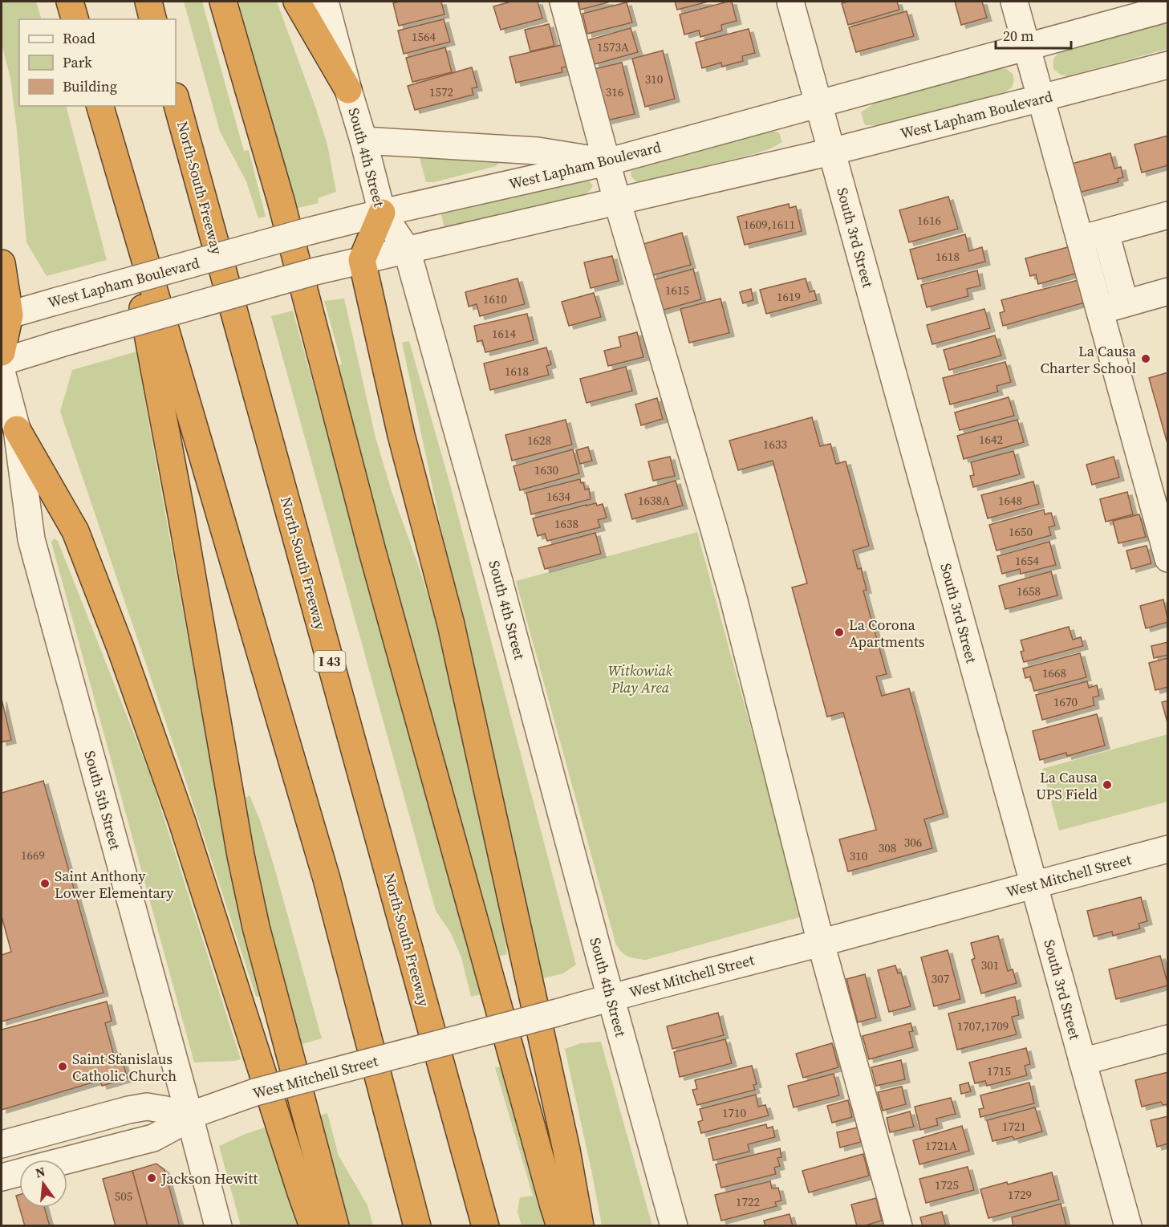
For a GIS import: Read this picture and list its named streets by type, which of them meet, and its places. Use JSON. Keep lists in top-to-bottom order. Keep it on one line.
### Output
{"streets":{"highway":["North-South Freeway","I 43"],"street":["West Lapham Boulevard","South 4th Street","South 3rd Street","South 5th Street","West Mitchell Street"]},"crossings":[["West Lapham Boulevard","South 4th Street"],["West Lapham Boulevard","South 3rd Street"],["South 4th Street","West Mitchell Street"],["South 3rd Street","West Mitchell Street"],["South 5th Street","West Mitchell Street"]],"parks":["Witkowiak Play Area"],"places":["La Causa Charter School","La Corona Apartments","La Causa UPS Field","Saint Anthony Lower Elementary","Saint Stanislaus Catholic Church","Jackson Hewitt"],"house_numbers":["1564","1573A","310","1572","316","1616","1609,1611","1618","1615","1619","1610","1614","1618","1642","1628","1633","1630","1634","1638A","1648","1638","1650","1654","1658","1668","1670","306","308","1669","310","301","307","1707,1709","1715","1710","1721","1721A","1725","1729","505","1722"],"legend":["Road","Park","Building"],"scale_bar":"20 m","north":"top"}
